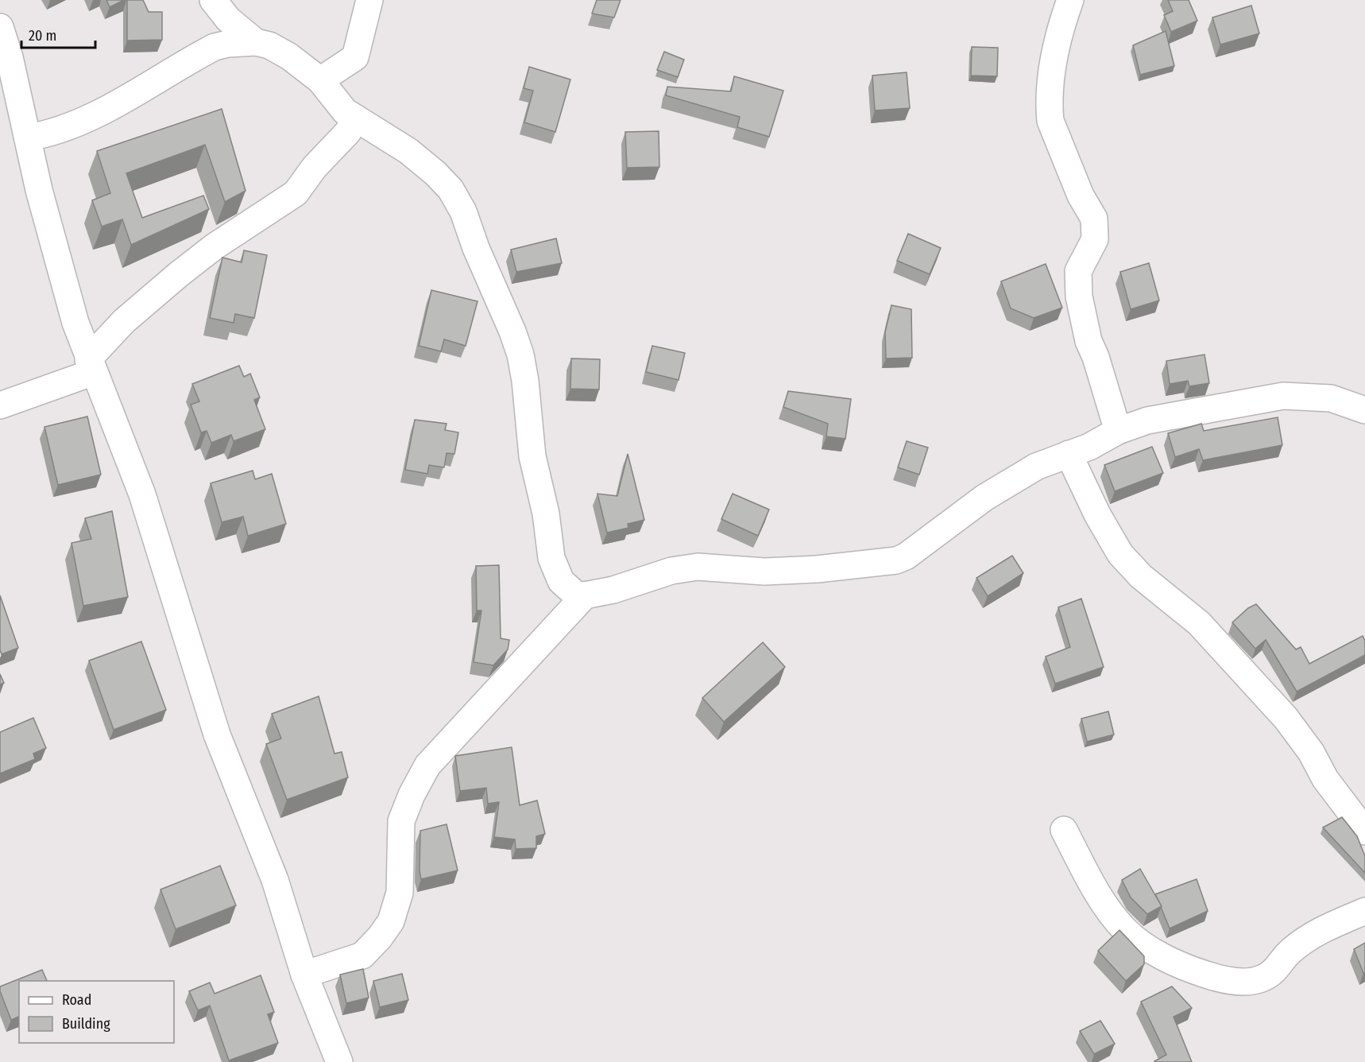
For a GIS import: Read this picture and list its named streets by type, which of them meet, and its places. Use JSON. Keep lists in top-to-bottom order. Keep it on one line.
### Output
{"legend":["Road","Building"],"scale_bar":"20 m"}
